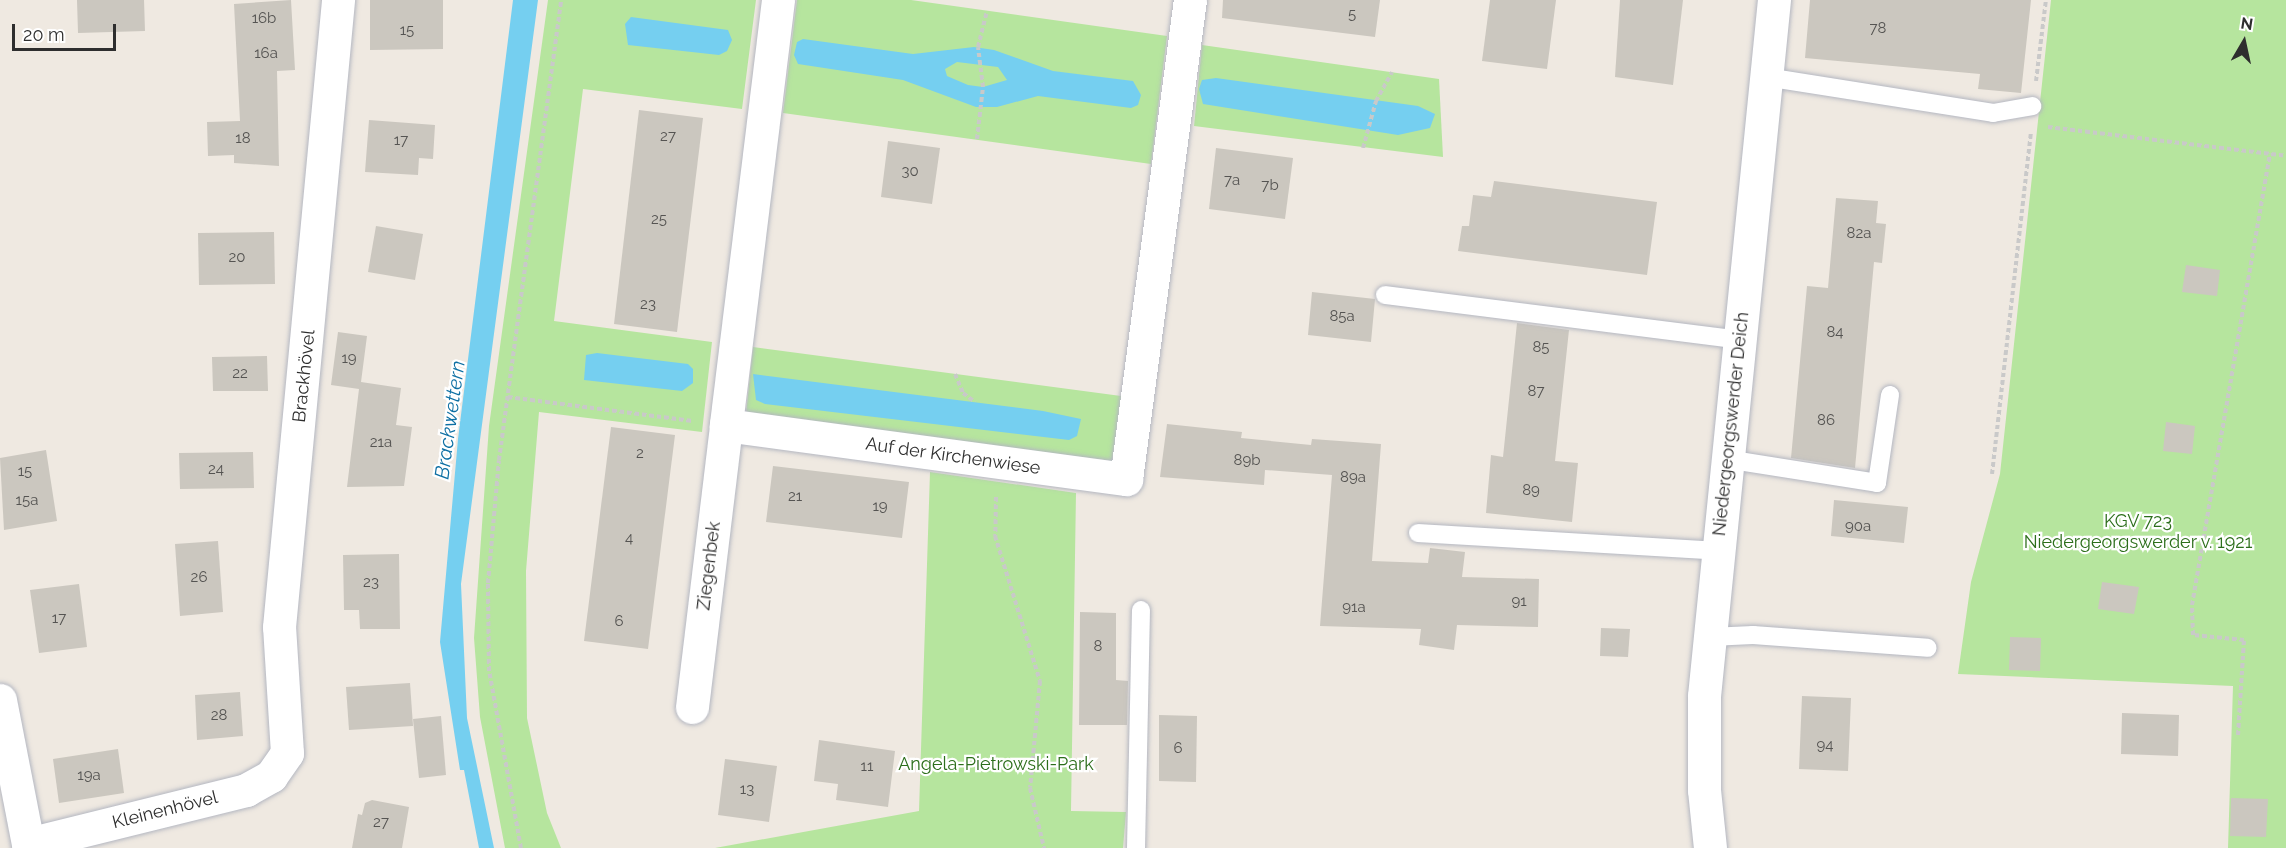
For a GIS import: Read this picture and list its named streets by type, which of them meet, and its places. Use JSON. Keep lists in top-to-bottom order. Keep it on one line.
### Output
{"streets":{"street":["Brackhövel","Niedergeorgswerder Deich","Auf der Kirchenwiese","Ziegenbek","Kleinenhövel"]},"crossings":[["Brackhövel","Kleinenhövel"],["Auf der Kirchenwiese","Ziegenbek"]],"water":["Brackwettern"],"parks":["KGV 723 Niedergeorgswerder v. 1921","Angela-Pietrowski-Park"],"house_numbers":["5","16b","78","15","16a","27","18","17","30","7a","7b","25","82a","20","23","85a","84","85","19","22","87","86","21a","2","89b","24","15","89a","89","21","15a","19","90a","4","26","23","91","91a","17","6","8","28","94","6","11","19a","13","27"],"scale_bar":"20 m","north":"top"}
